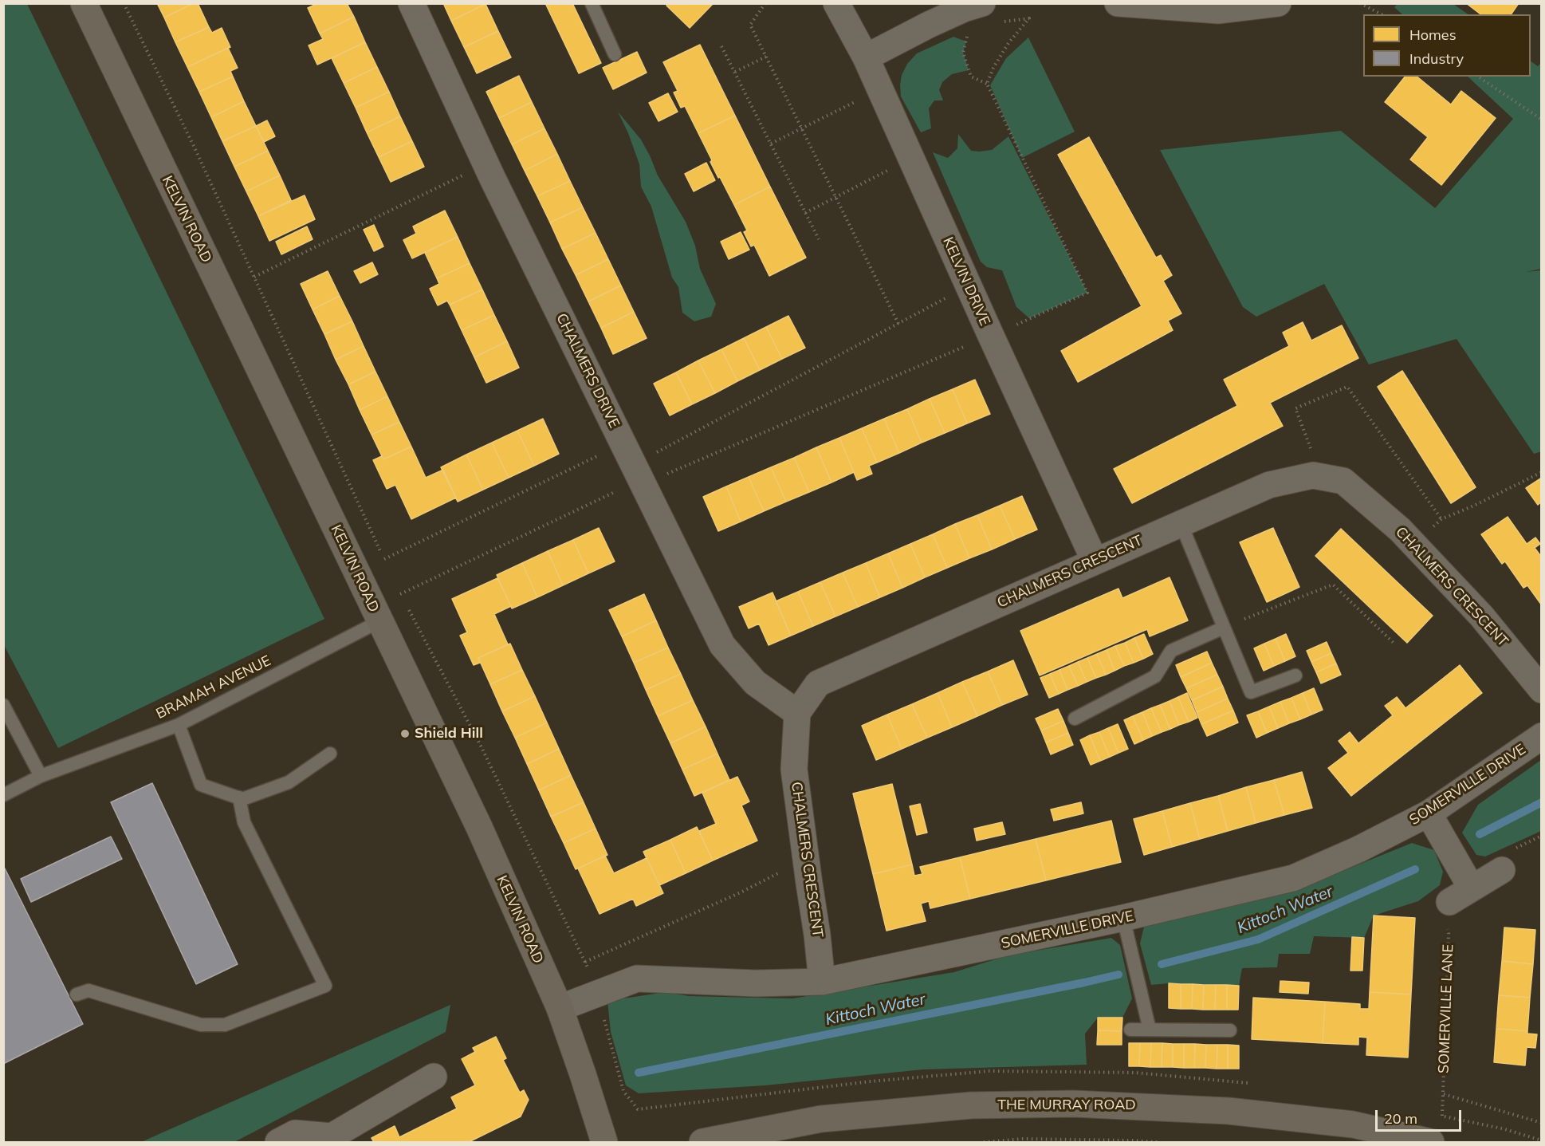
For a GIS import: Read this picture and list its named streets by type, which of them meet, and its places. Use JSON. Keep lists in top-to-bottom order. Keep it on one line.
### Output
{"streets":{"street":["KELVIN ROAD","KELVIN DRIVE","CHALMERS DRIVE","CHALMERS CRESCENT","SOMERVILLE DRIVE","THE MURRAY ROAD"],"lane":["BRAMAH AVENUE"],"path":["SOMERVILLE LANE"]},"crossings":[["KELVIN ROAD","BRAMAH AVENUE"],["KELVIN ROAD","SOMERVILLE DRIVE"],["KELVIN DRIVE","CHALMERS CRESCENT"],["CHALMERS DRIVE","CHALMERS CRESCENT"],["CHALMERS CRESCENT","SOMERVILLE DRIVE"],["SOMERVILLE LANE","THE MURRAY ROAD"]],"water":["Kittoch Water"],"places":["Shield Hill"],"legend":["Homes","Industry"],"scale_bar":"20 m"}
